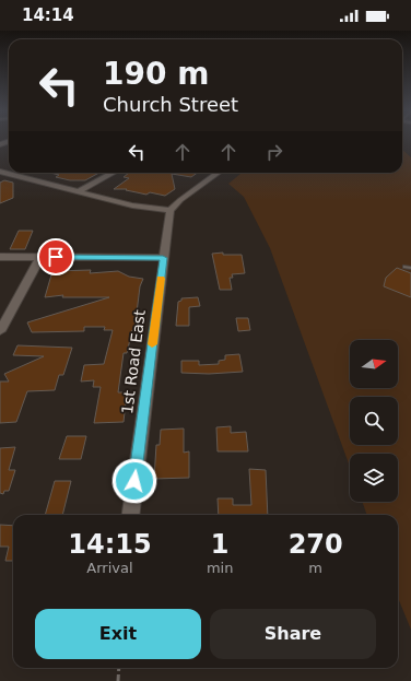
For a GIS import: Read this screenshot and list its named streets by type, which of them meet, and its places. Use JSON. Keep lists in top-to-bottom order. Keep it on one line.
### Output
{"streets":{"street":["1st Road East"]},"north":"right","page":{"status":"14:14","turn":["190 m","Church Street"],"eta":["14:15","Arrival","1","min","270","m"],"buttons":["Exit","Share"]}}
